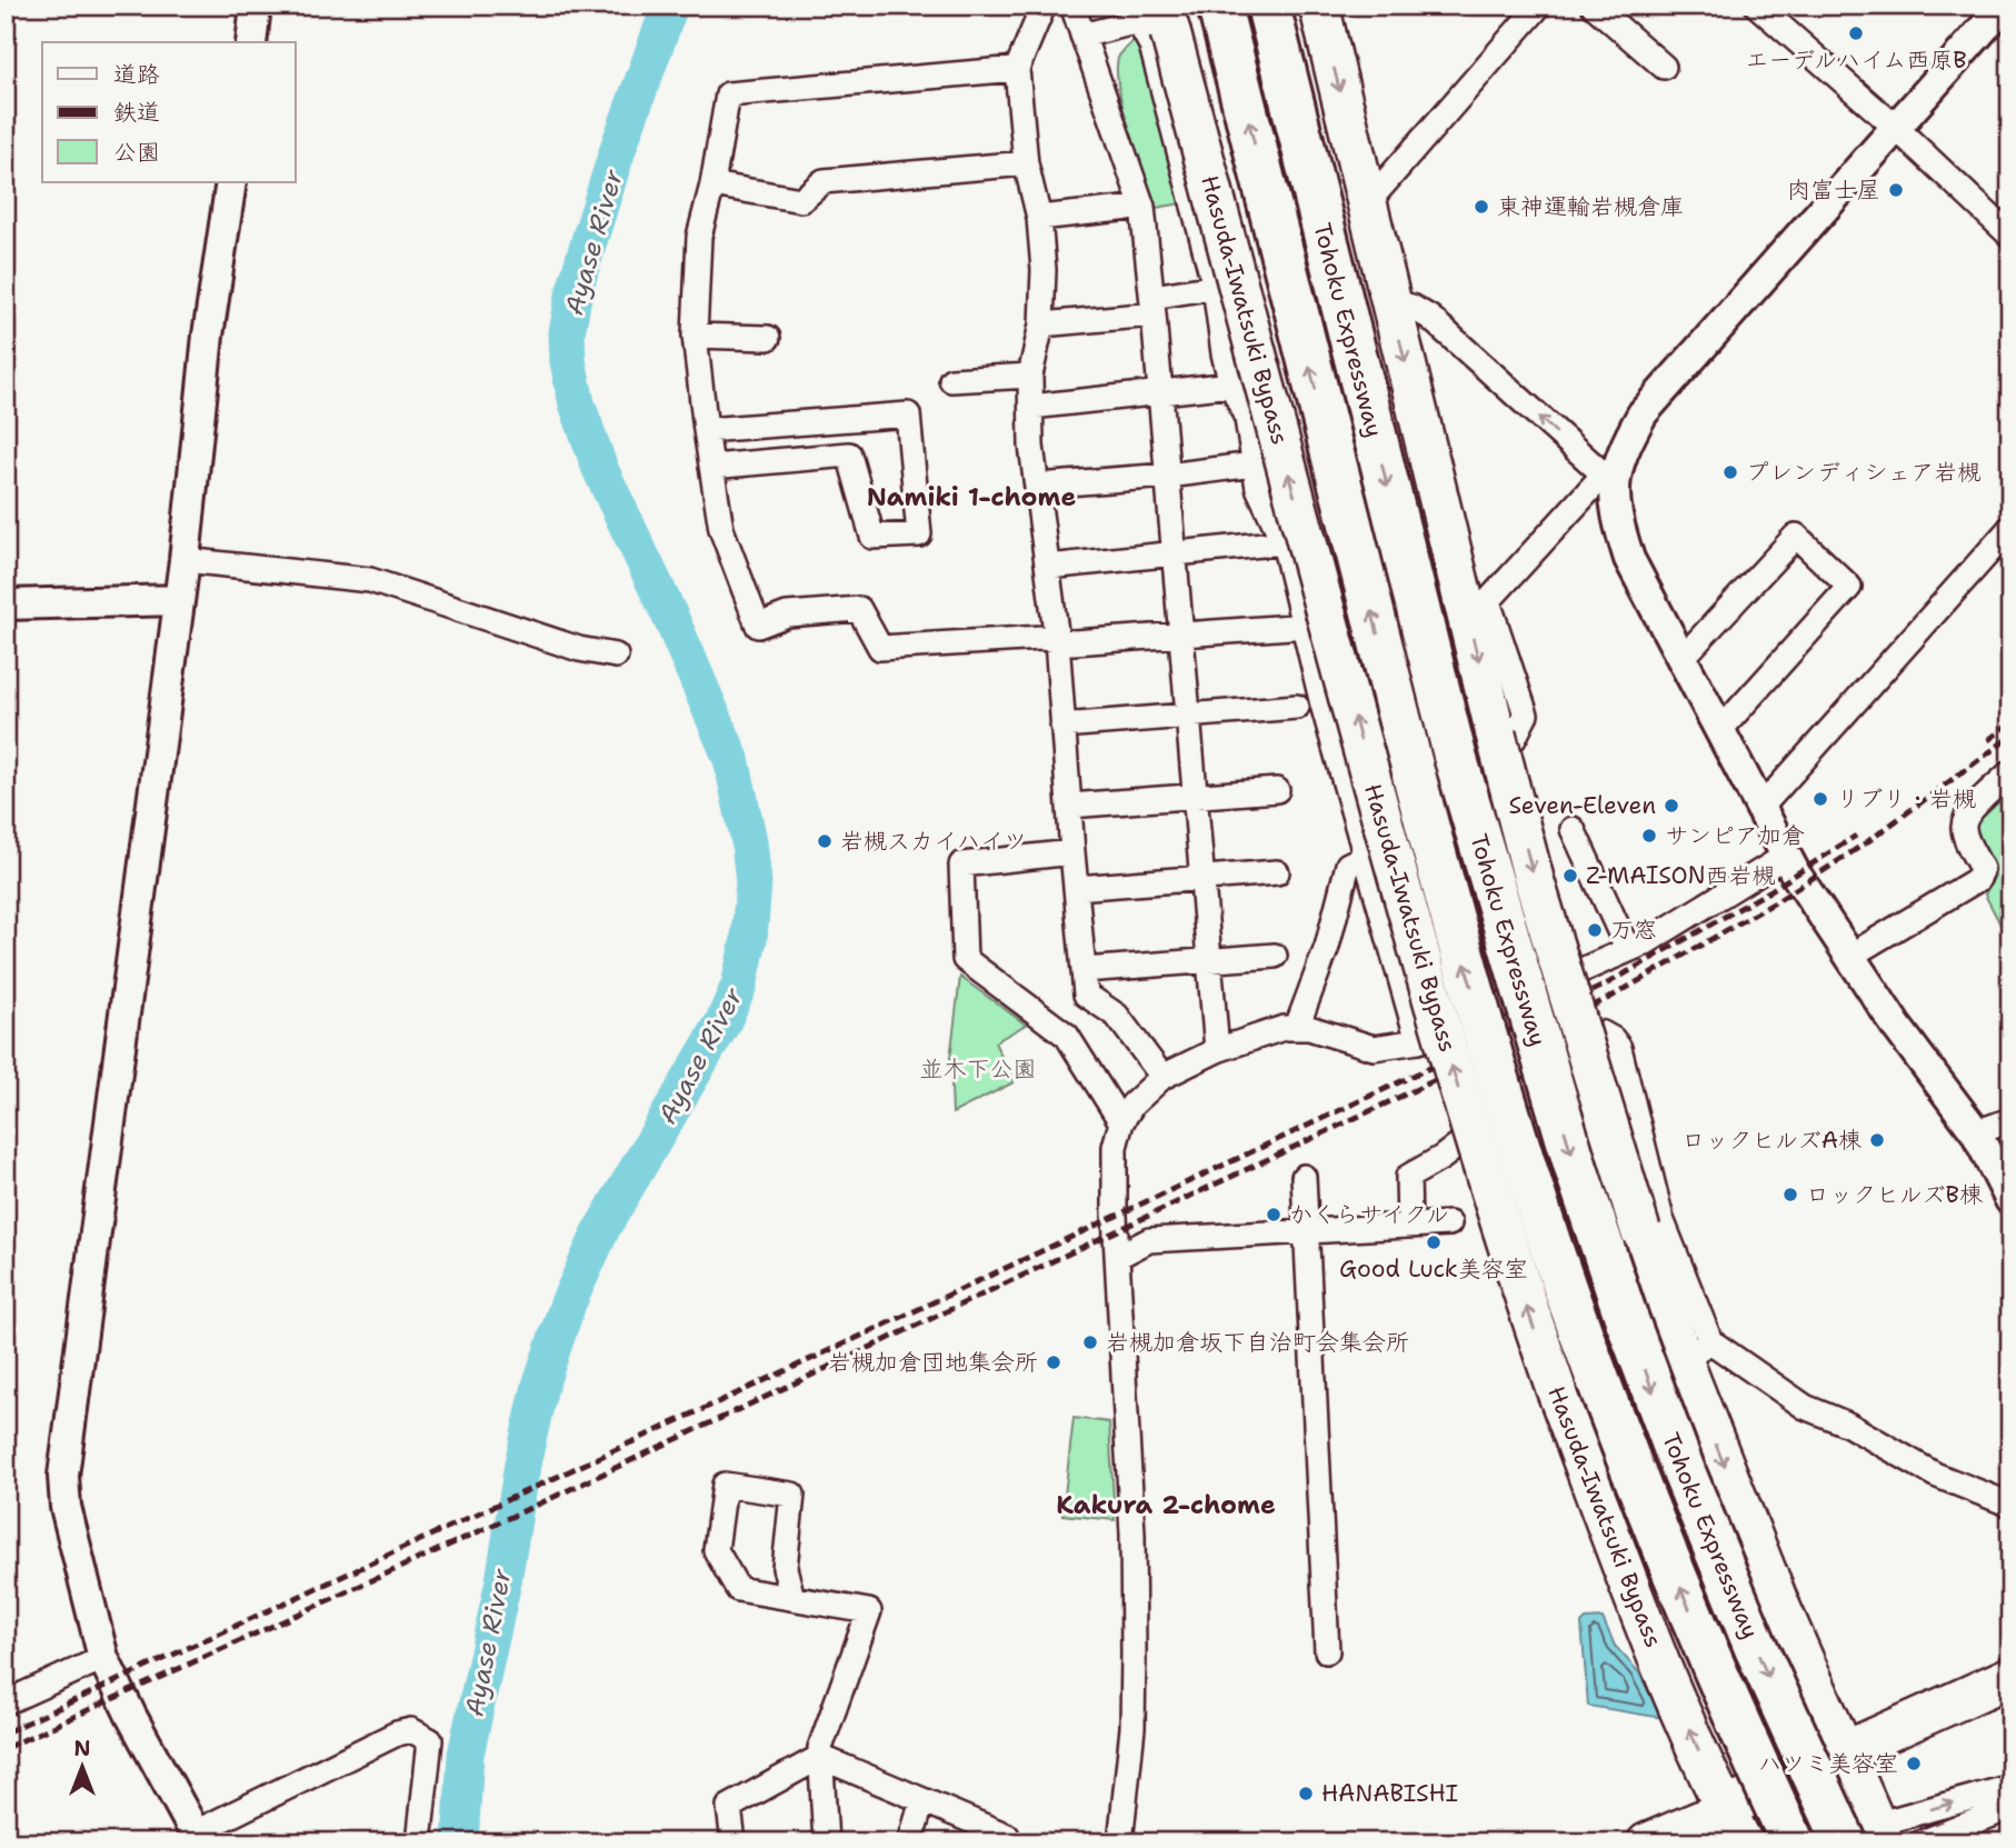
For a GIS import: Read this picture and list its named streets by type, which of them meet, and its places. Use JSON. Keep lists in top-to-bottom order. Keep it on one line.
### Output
{"streets":{"highway":["Hasuda-Iwatsuki Bypass","Tohoku Expressway"]},"crossings":[["Hasuda-Iwatsuki Bypass","Tohoku Expressway"]],"districts":["Namiki 1-chome","Kakura 2-chome"],"water":["Ayase River"],"parks":["並木下公園"],"places":["エーデルハイム西原B","肉富士屋","東神運輸岩槻倉庫","プレンディシェア岩槻","リブリ・岩槻","Seven-Eleven","サンピア加倉","岩槻スカイハイツ","Z-MAISON西岩槻","万窓","ロックヒルズA棟","ロックヒルズB棟","かくらサイクル","Good Luck美容室","岩槻加倉坂下自治町会集会所","岩槻加倉団地集会所","ハツミ美容室","HANABISHI"],"legend":["道路","鉄道","公園"],"north":"top"}
